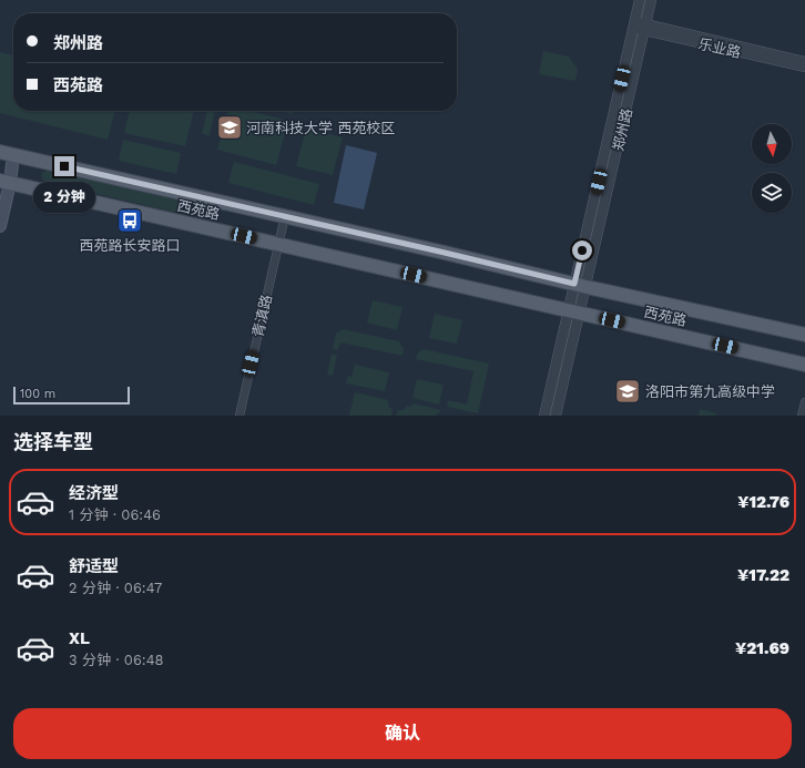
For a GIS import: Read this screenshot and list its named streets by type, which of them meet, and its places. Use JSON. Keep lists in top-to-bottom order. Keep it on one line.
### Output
{"streets":{"main road":["西苑路"],"street":["乐业路","郑州路","青滇路"]},"crossings":[["乐业路","郑州路"],["郑州路","西苑路"],["西苑路","青滇路"]],"places":{"school or university":["河南科技大学 西苑校区","洛阳市第九高级中学"],"bus stop":["西苑路长安路口"]},"scale_bar":"100 m","north":"bottom","page":{"banner":["郑州路","西苑路"],"bubble":"2 分钟","scale":"100 m","heading":"选择车型","list":[{"name":"经济型","note":"1 分钟 · 06:46","value":"¥12.76"},{"name":"舒适型","note":"2 分钟 · 06:47","value":"¥17.22"},{"name":"XL","note":"3 分钟 · 06:48","value":"¥21.69"}],"buttons":"确认"}}
